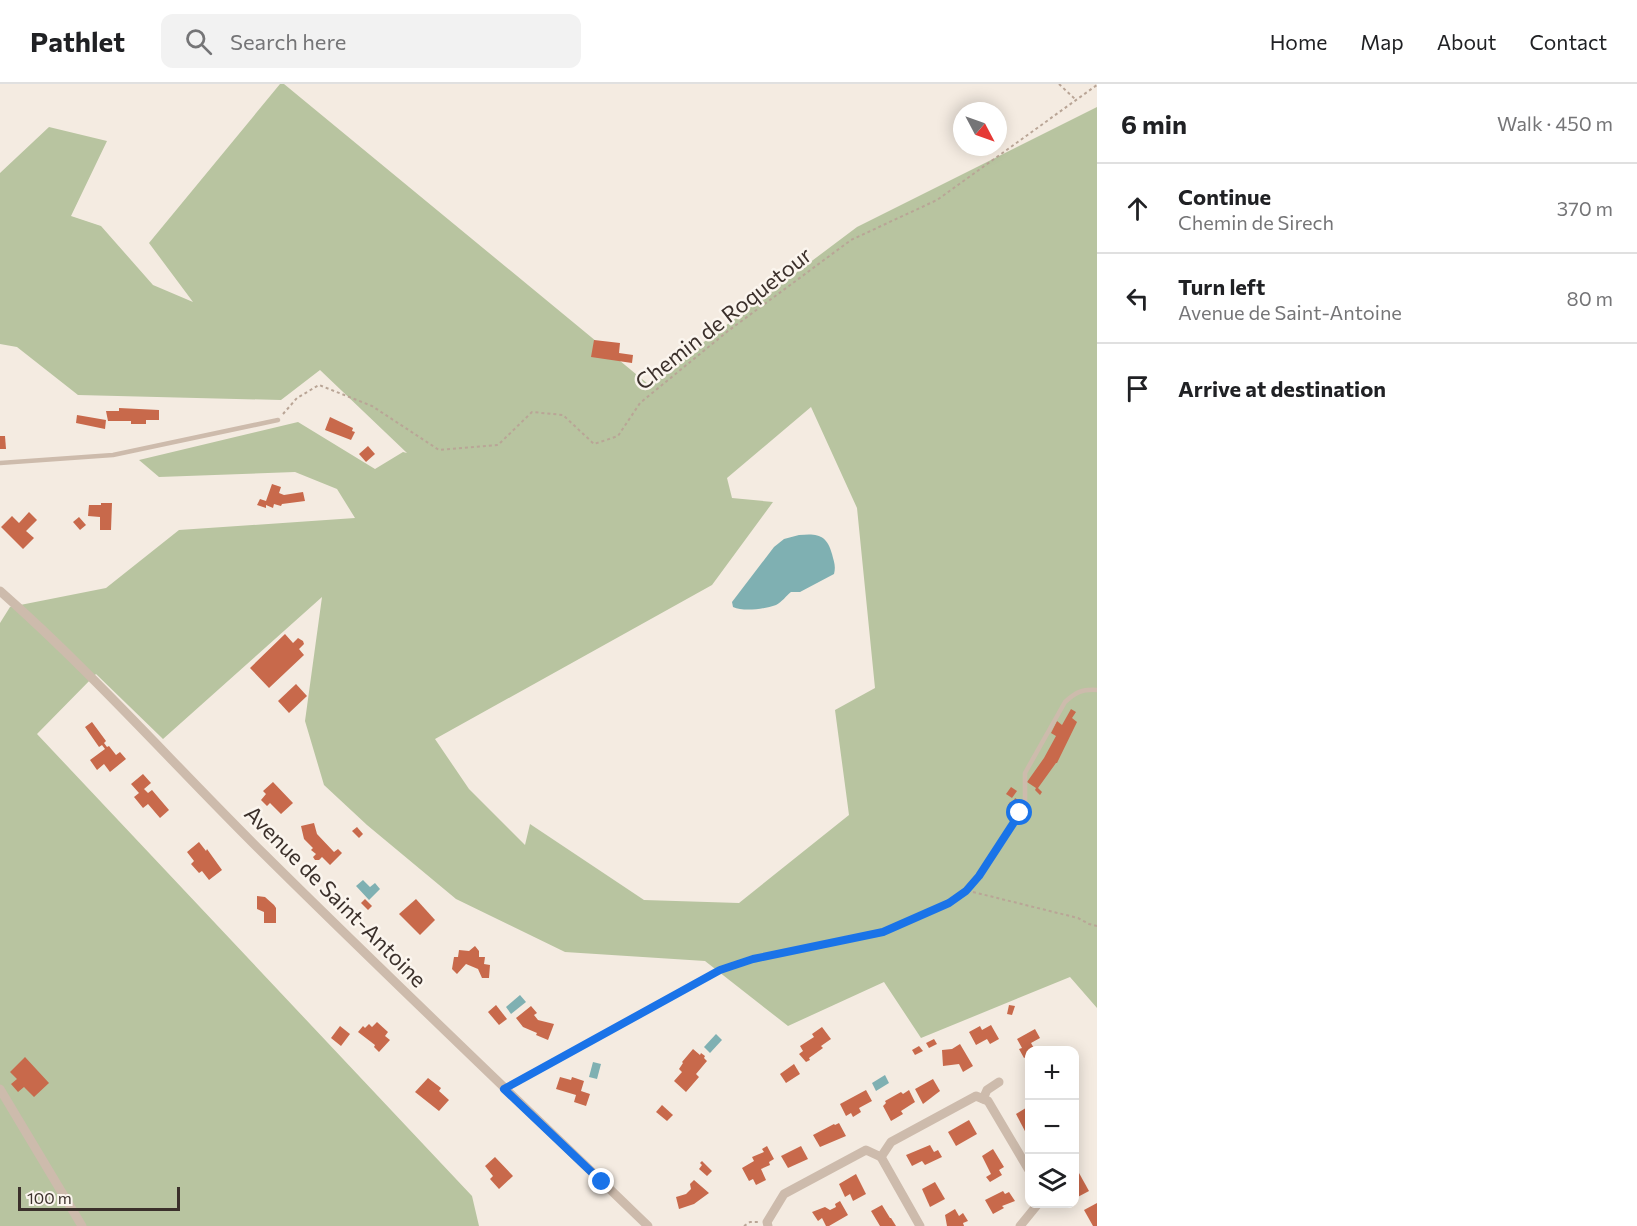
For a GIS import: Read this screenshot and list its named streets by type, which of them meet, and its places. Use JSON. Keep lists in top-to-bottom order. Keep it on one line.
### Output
{"streets":{"street":["Avenue de Saint-Antoine"],"path":["Chemin de Roquetour"]},"scale_bar":"100 m","north":"bottom right","page":{"header":"Pathlet","search":"Search here","nav":["Home","Map","About","Contact"],"heading":["6 min","Walk · 450 m"],"list":[["Continue","Chemin de Sirech","370 m"],["Turn left","Avenue de Saint-Antoine","80 m"],"Arrive at destination"],"map_buttons":["+","−"],"scale":"100 m"}}
